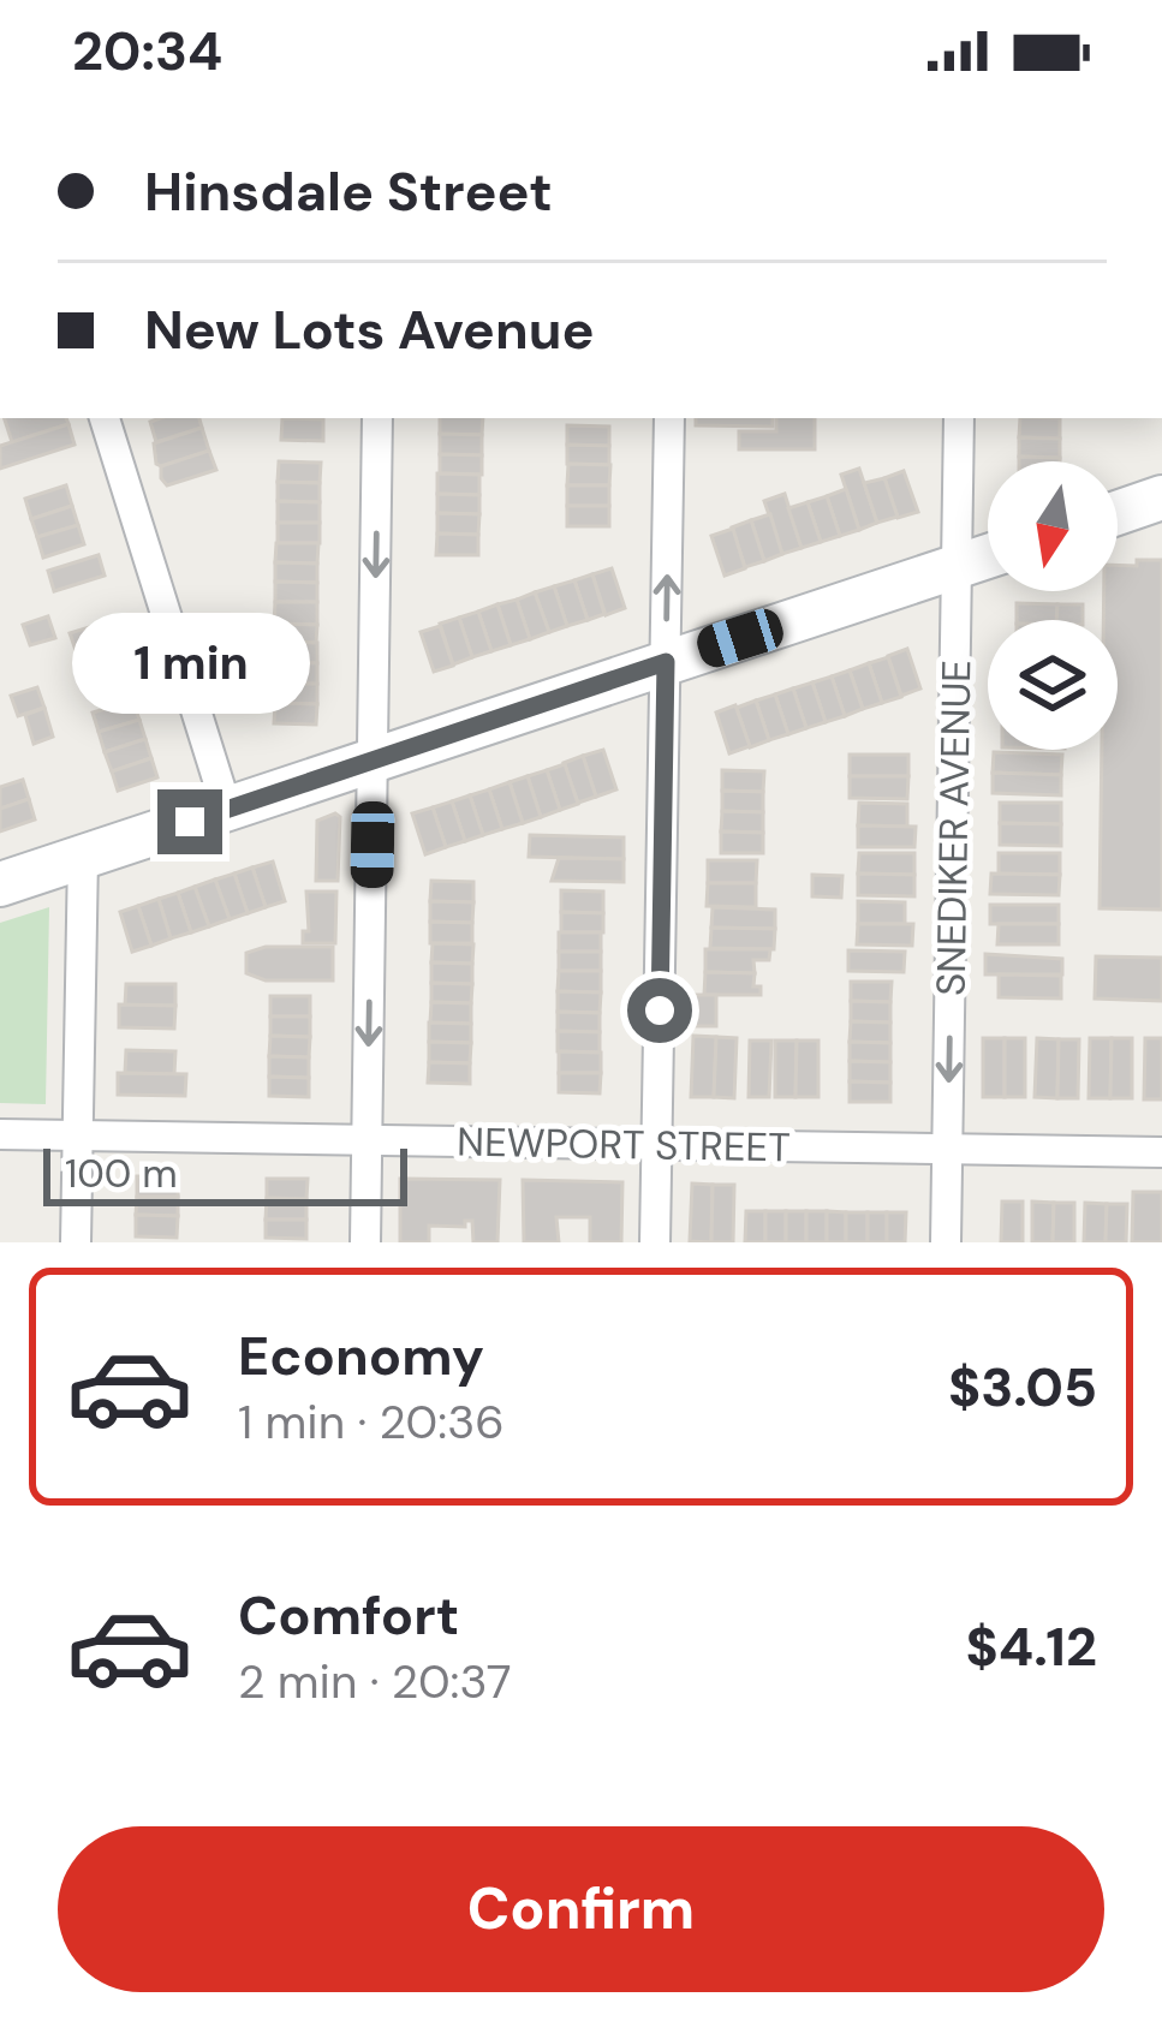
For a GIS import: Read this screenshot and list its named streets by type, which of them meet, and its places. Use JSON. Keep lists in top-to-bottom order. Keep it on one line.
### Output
{"streets":{"street":["SNEDIKER AVENUE","NEWPORT STREET"]},"crossings":[["SNEDIKER AVENUE","NEWPORT STREET"]],"one_way":["SNEDIKER AVENUE"],"scale_bar":"100 m","north":"bottom","page":{"status":"20:34","banner":["Hinsdale Street","New Lots Avenue"],"bubble":"1 min","scale":"100 m","list":[{"name":"Economy","note":"1 min · 20:36","value":"$3.05"},{"name":"Comfort","note":"2 min · 20:37","value":"$4.12"}],"buttons":"Confirm"}}
